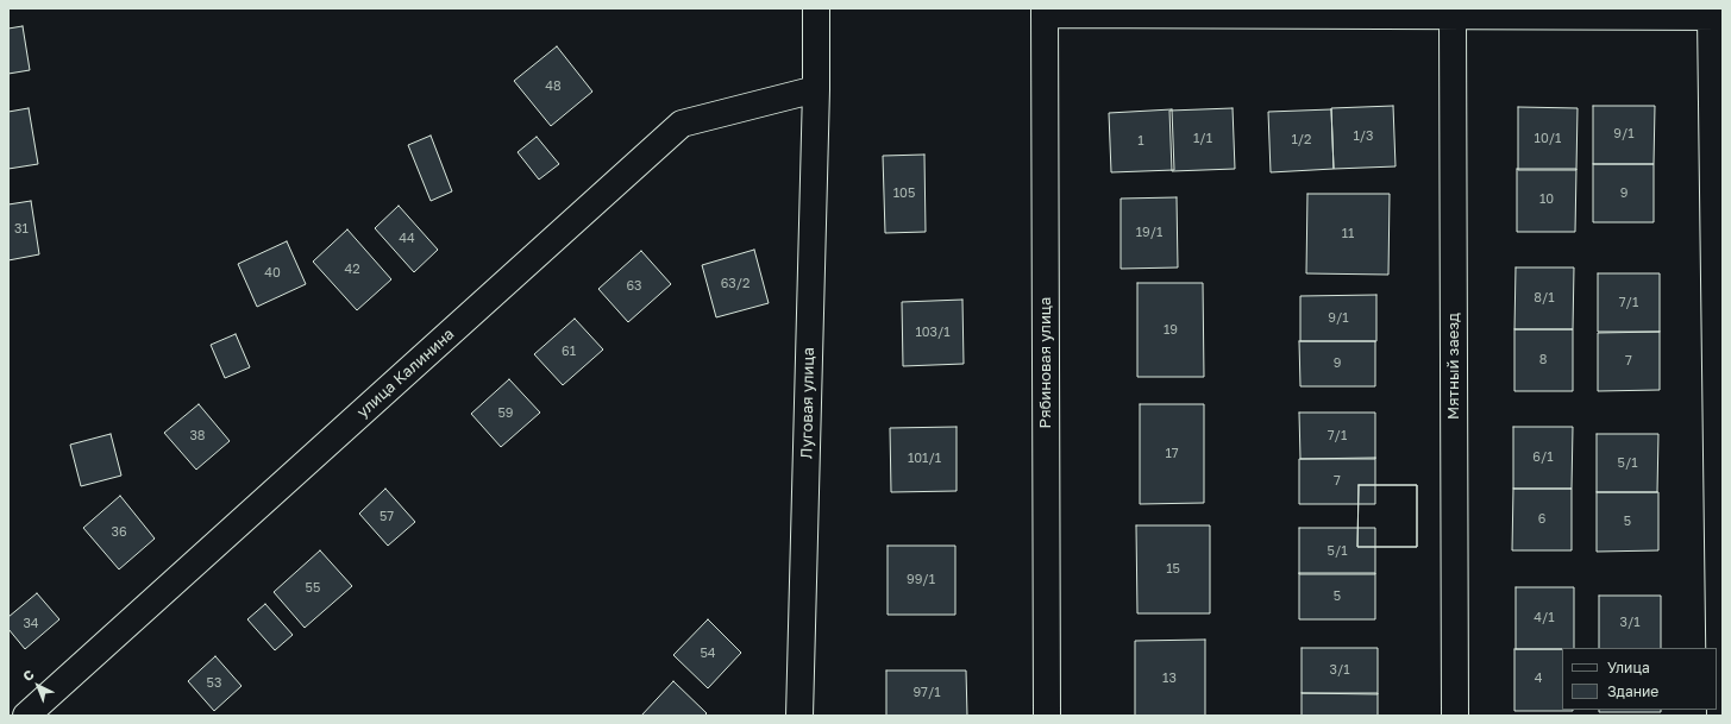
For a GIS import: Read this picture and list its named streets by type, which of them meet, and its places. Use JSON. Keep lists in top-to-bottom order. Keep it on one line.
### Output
{"streets":{"street":["Рябиновая улица","Мятный заезд","улица Калинина","Луговая улица"]},"crossings":[["улица Калинина","Луговая улица"]],"house_numbers":["48","9/1","1/3","1/1","10/1","1/2","1","105","9","10","31","19/1","11","44","42","40","63/2","63","8/1","7/1","9/1","19","103/1","61","8","7","9","59","38","7/1","17","6/1","101/1","5/1","7","57","6","5","36","5/1","15","99/1","55","5","4/1","3/1","34","54","3/1","13","4","53","97/1"],"legend":["Улица","Здание"],"north":"top left"}
